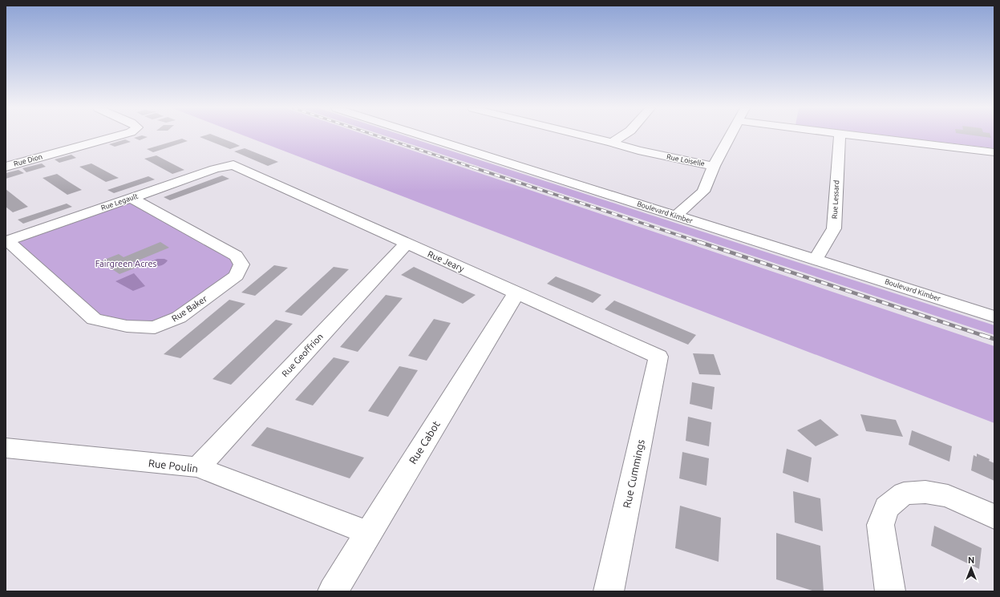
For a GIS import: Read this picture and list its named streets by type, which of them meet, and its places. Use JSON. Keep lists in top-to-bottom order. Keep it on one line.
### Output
{"streets":{"street":["Rue Dion","Rue Loiselle","Rue Lessard","Rue Legault","Boulevard Kimber","Rue Jeary","Rue Baker","Rue Geoffrion","Rue Cabot","Rue Poulin","Rue Cummings"]},"crossings":[["Rue Lessard","Boulevard Kimber"],["Rue Legault","Rue Jeary"],["Rue Legault","Rue Baker"],["Rue Jeary","Rue Geoffrion"],["Rue Jeary","Rue Cabot"],["Rue Jeary","Rue Cummings"],["Rue Geoffrion","Rue Poulin"],["Rue Cabot","Rue Poulin"]],"parks":["Fairgreen Acres"],"north":"top"}
